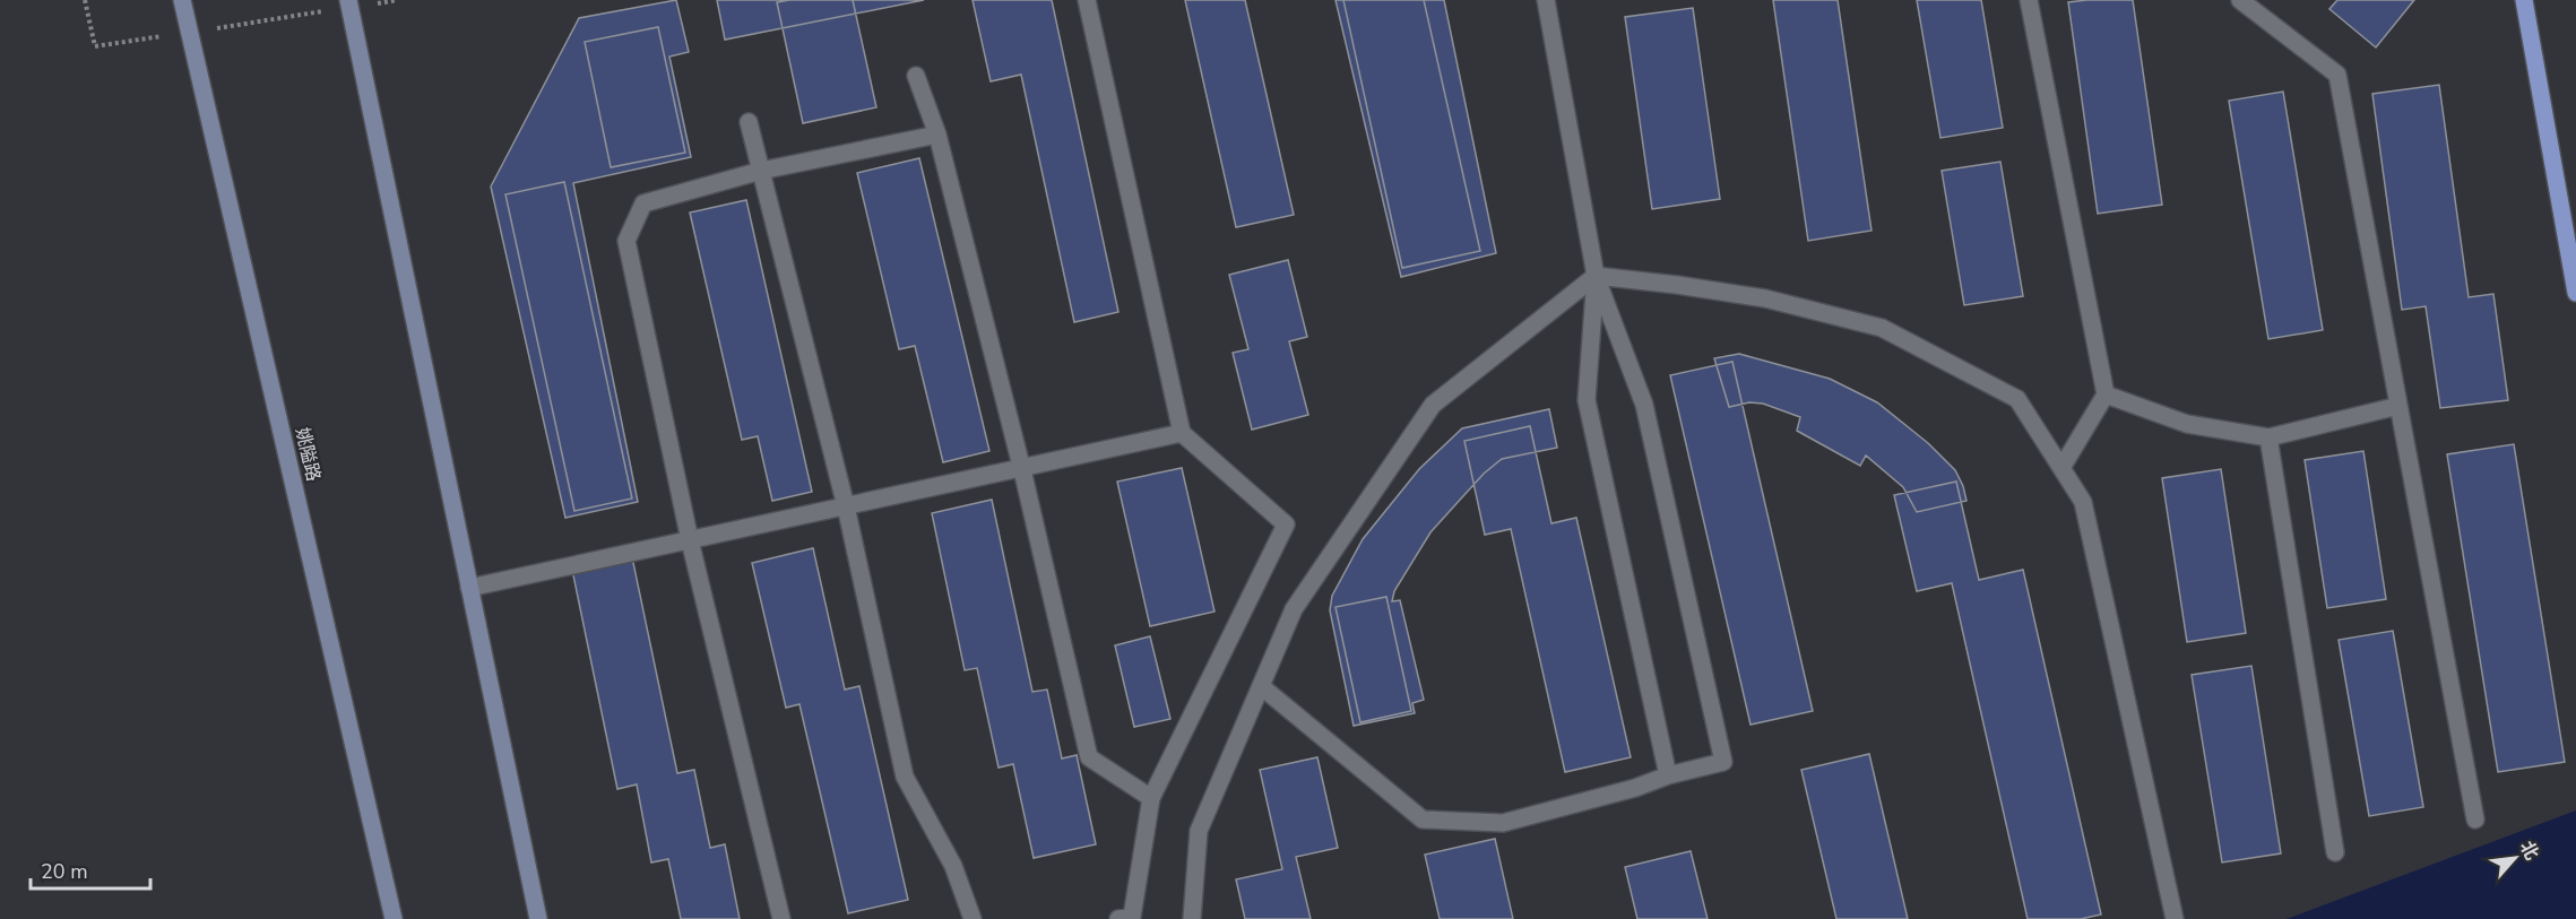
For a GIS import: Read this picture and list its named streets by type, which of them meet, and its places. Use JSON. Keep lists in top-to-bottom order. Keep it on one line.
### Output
{"streets":{"main road":["姚隘路"]},"scale_bar":"20 m","north":"top right"}
